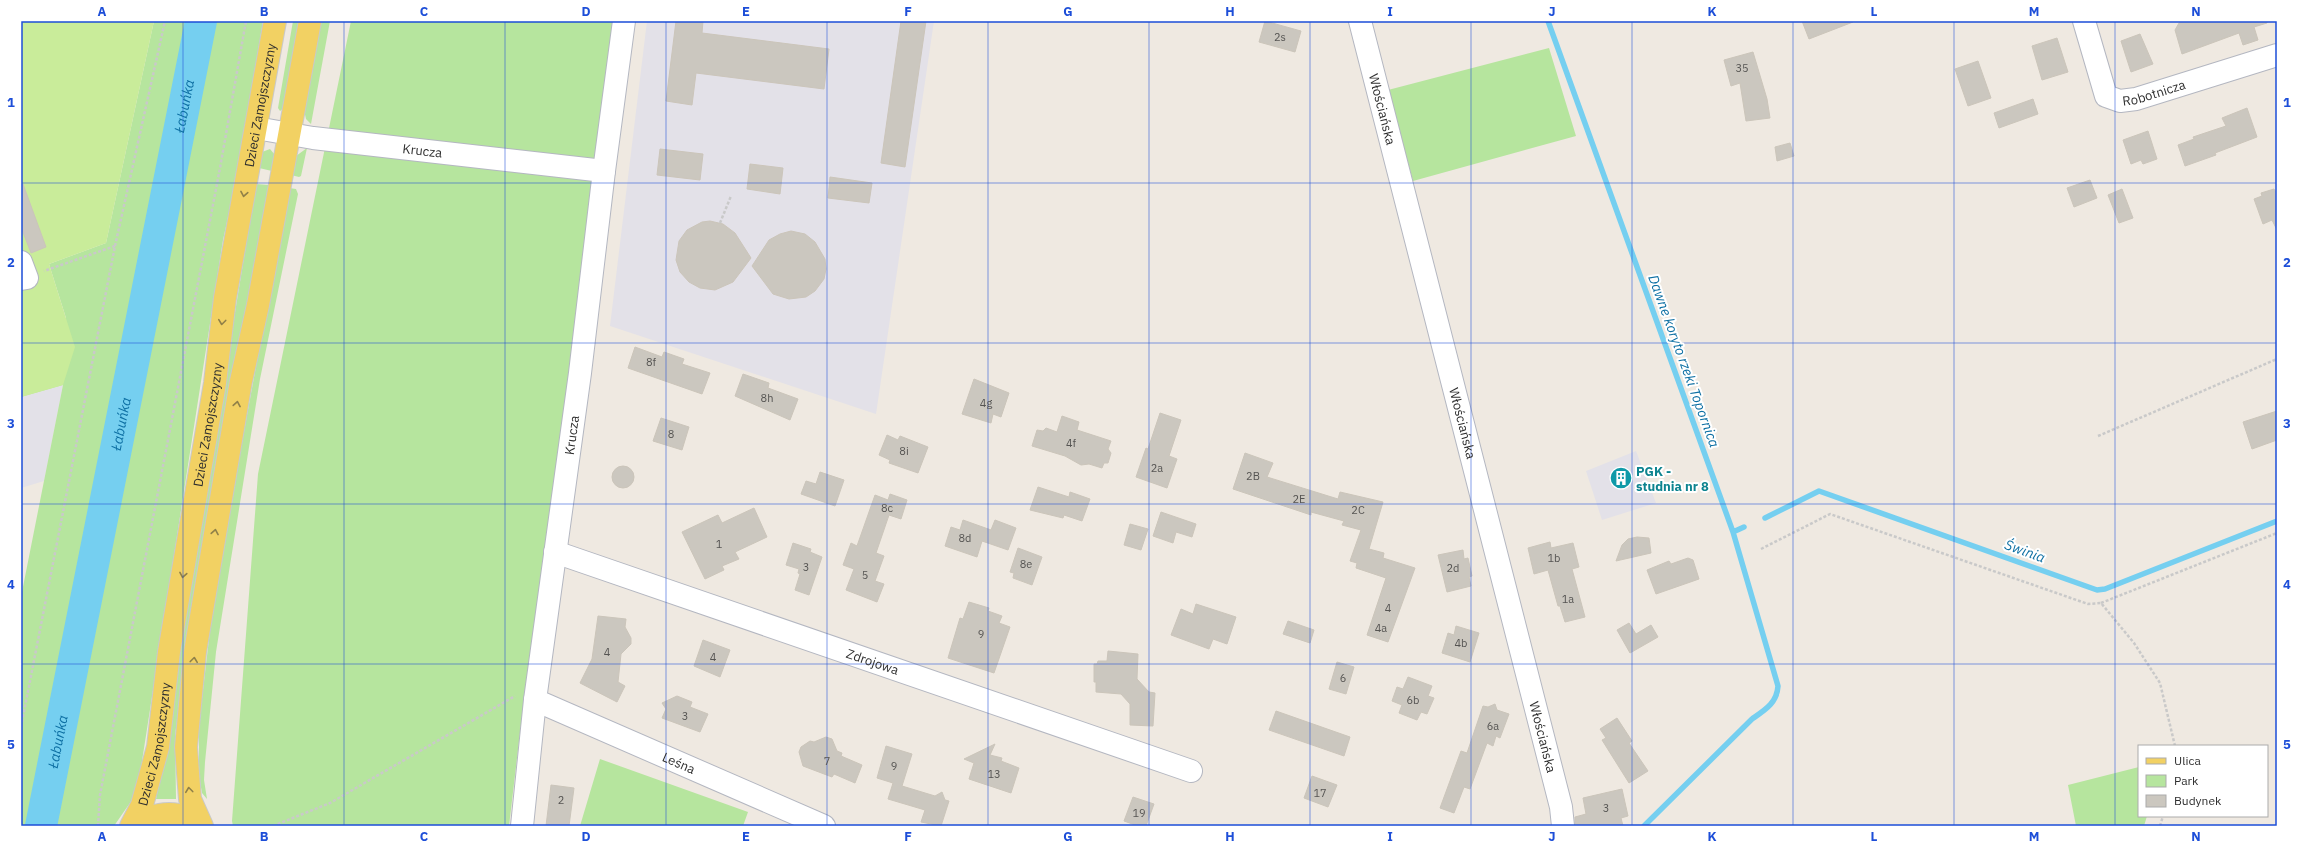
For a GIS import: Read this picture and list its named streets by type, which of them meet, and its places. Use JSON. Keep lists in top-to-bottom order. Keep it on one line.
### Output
{"streets":{"main road":["Dzieci Zamojszczyzny"],"street":["Robotnicza","Włościańska","Krucza","Zdrojowa","Leśna"]},"crossings":[["Dzieci Zamojszczyzny","Krucza"],["Krucza","Zdrojowa"],["Krucza","Leśna"]],"water":["Łabuńka","Dawne koryto rzeki Topornica","Świnia"],"places":{"building":["PGK - studnia nr 8"]},"house_numbers":["2s","35","8f","8h","4g","8","4f","8i","2a","2B","2E","8c","2C","8d","1","1b","8e","3","2d","5","1a","4","4a","9","4b","4","4","6","6b","3","6a","7","9","13","17","2","3","19"],"legend":["Ulica","Park","Budynek"],"grid":{"columns":["A","B","C","D","E","F","G","H","I","J","K","L","M","N"],"rows":["1","2","3","4","5"]}}
